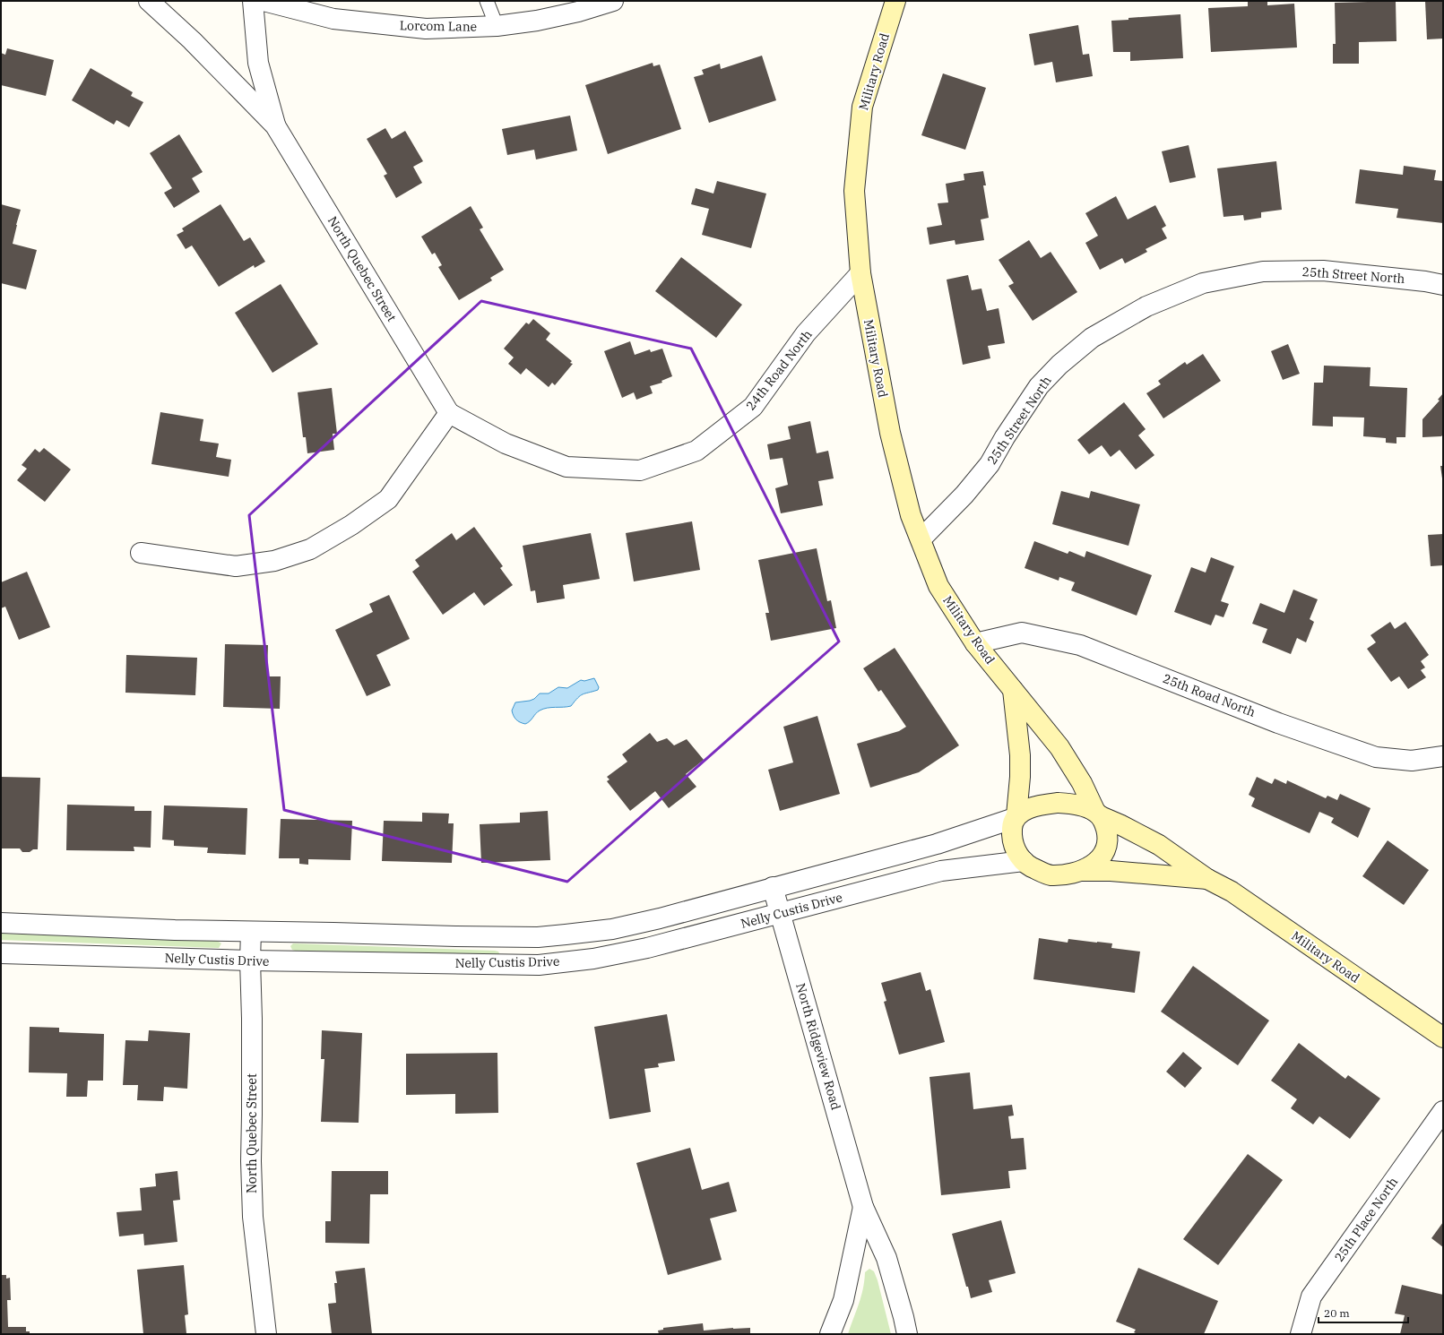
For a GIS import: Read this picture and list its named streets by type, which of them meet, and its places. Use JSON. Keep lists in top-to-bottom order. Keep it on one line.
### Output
{"streets":{"main road":["Military Road"],"street":["Lorcom Lane","North Quebec Street","25th Street North","24th Road North","25th Road North","Nelly Custis Drive","North Ridgeview Road","25th Place North"]},"crossings":[["Military Road","25th Street North"],["Military Road","24th Road North"],["Military Road","25th Road North"],["Military Road","Nelly Custis Drive"],["North Quebec Street","24th Road North"],["North Quebec Street","Nelly Custis Drive"],["Nelly Custis Drive","North Ridgeview Road"]],"scale_bar":"20 m"}
